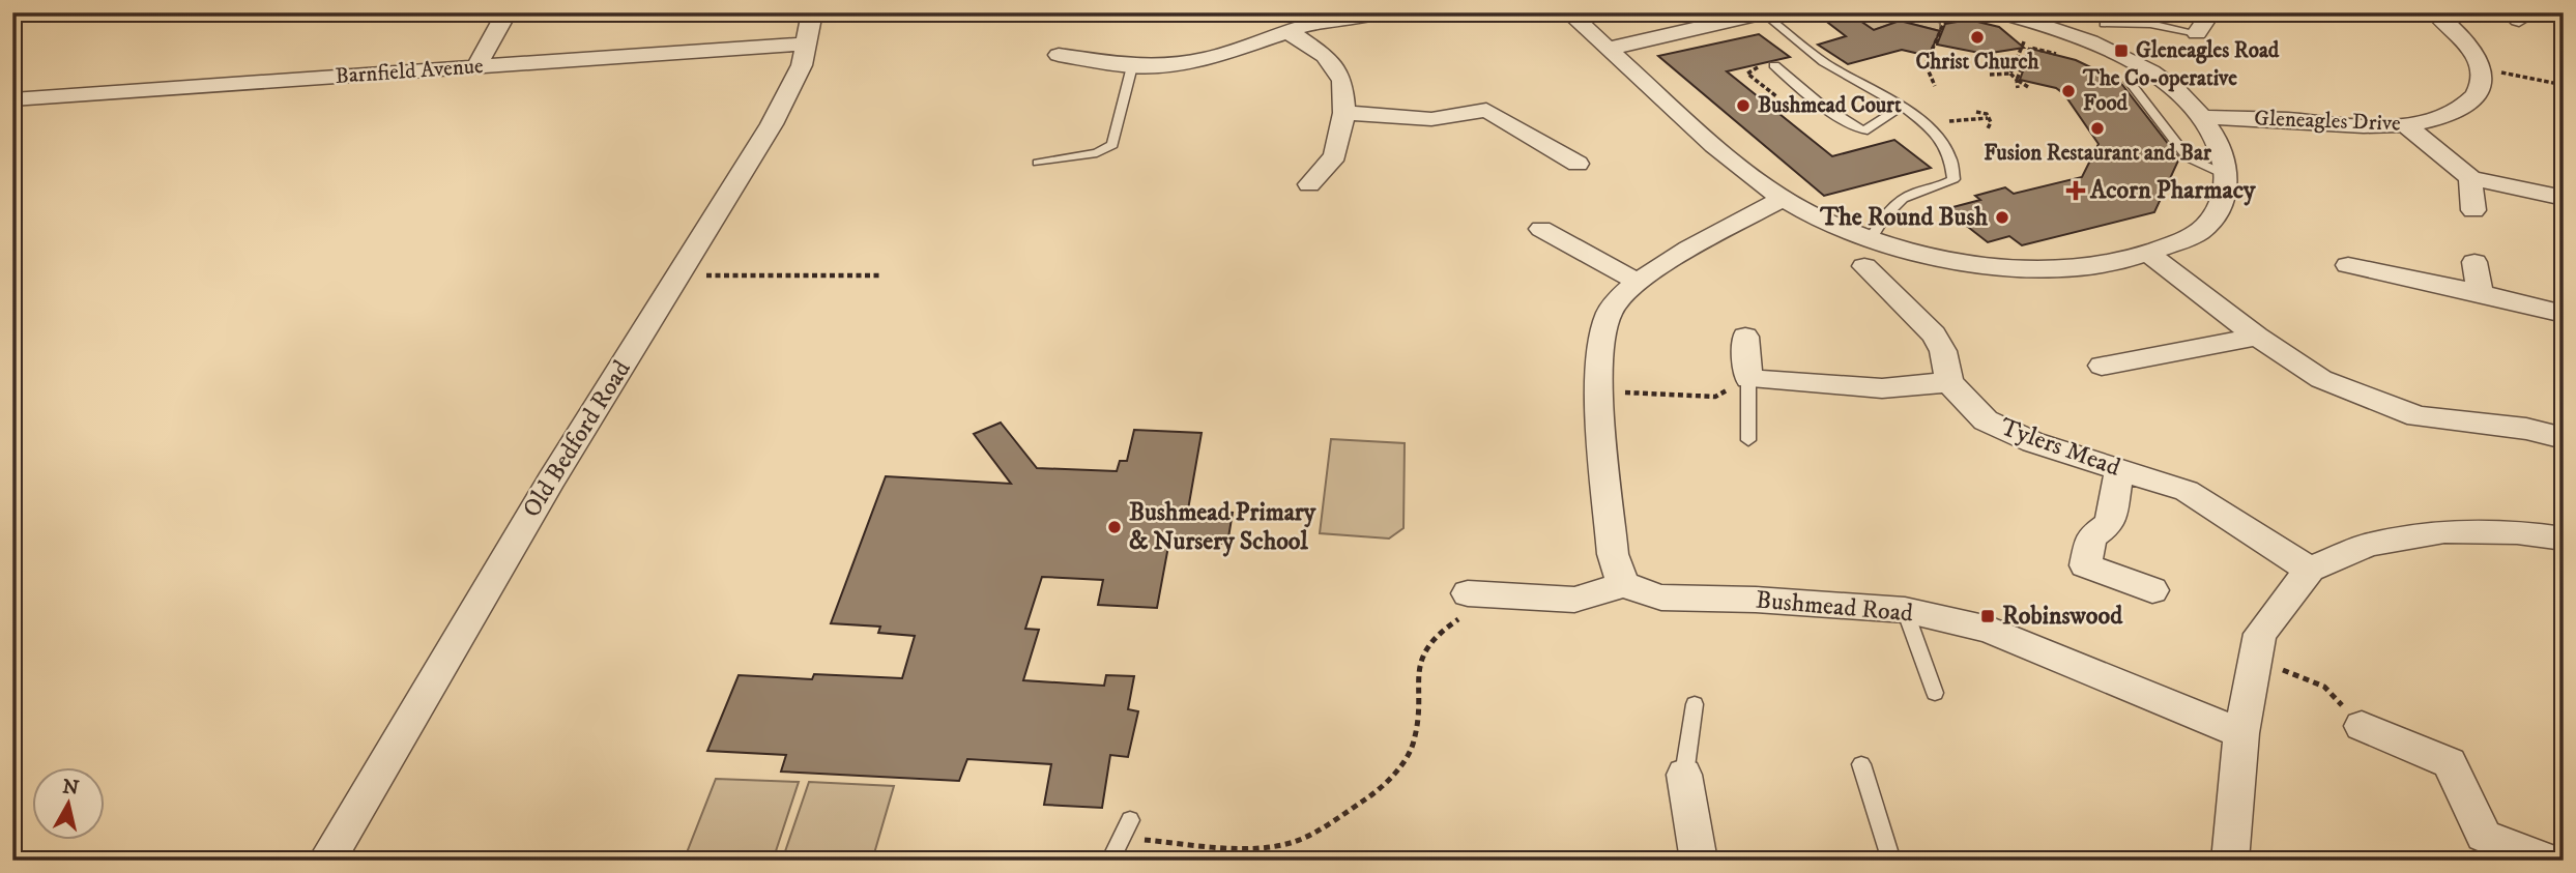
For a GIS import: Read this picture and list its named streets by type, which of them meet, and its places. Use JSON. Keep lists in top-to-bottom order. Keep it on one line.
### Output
{"streets":{"street":["Barnfield Avenue","Gleneagles Drive","Old Bedford Road","Tylers Mead","Bushmead Road"]},"crossings":[["Barnfield Avenue","Old Bedford Road"]],"places":{"other":["Christ Church","The Co-operative Food","Bushmead Court","Fusion Restaurant and Bar","The Round Bush","Bushmead Primary & Nursery School"],"transit":["Gleneagles Road","Robinswood"],"health":["Acorn Pharmacy"]},"north":"top"}
